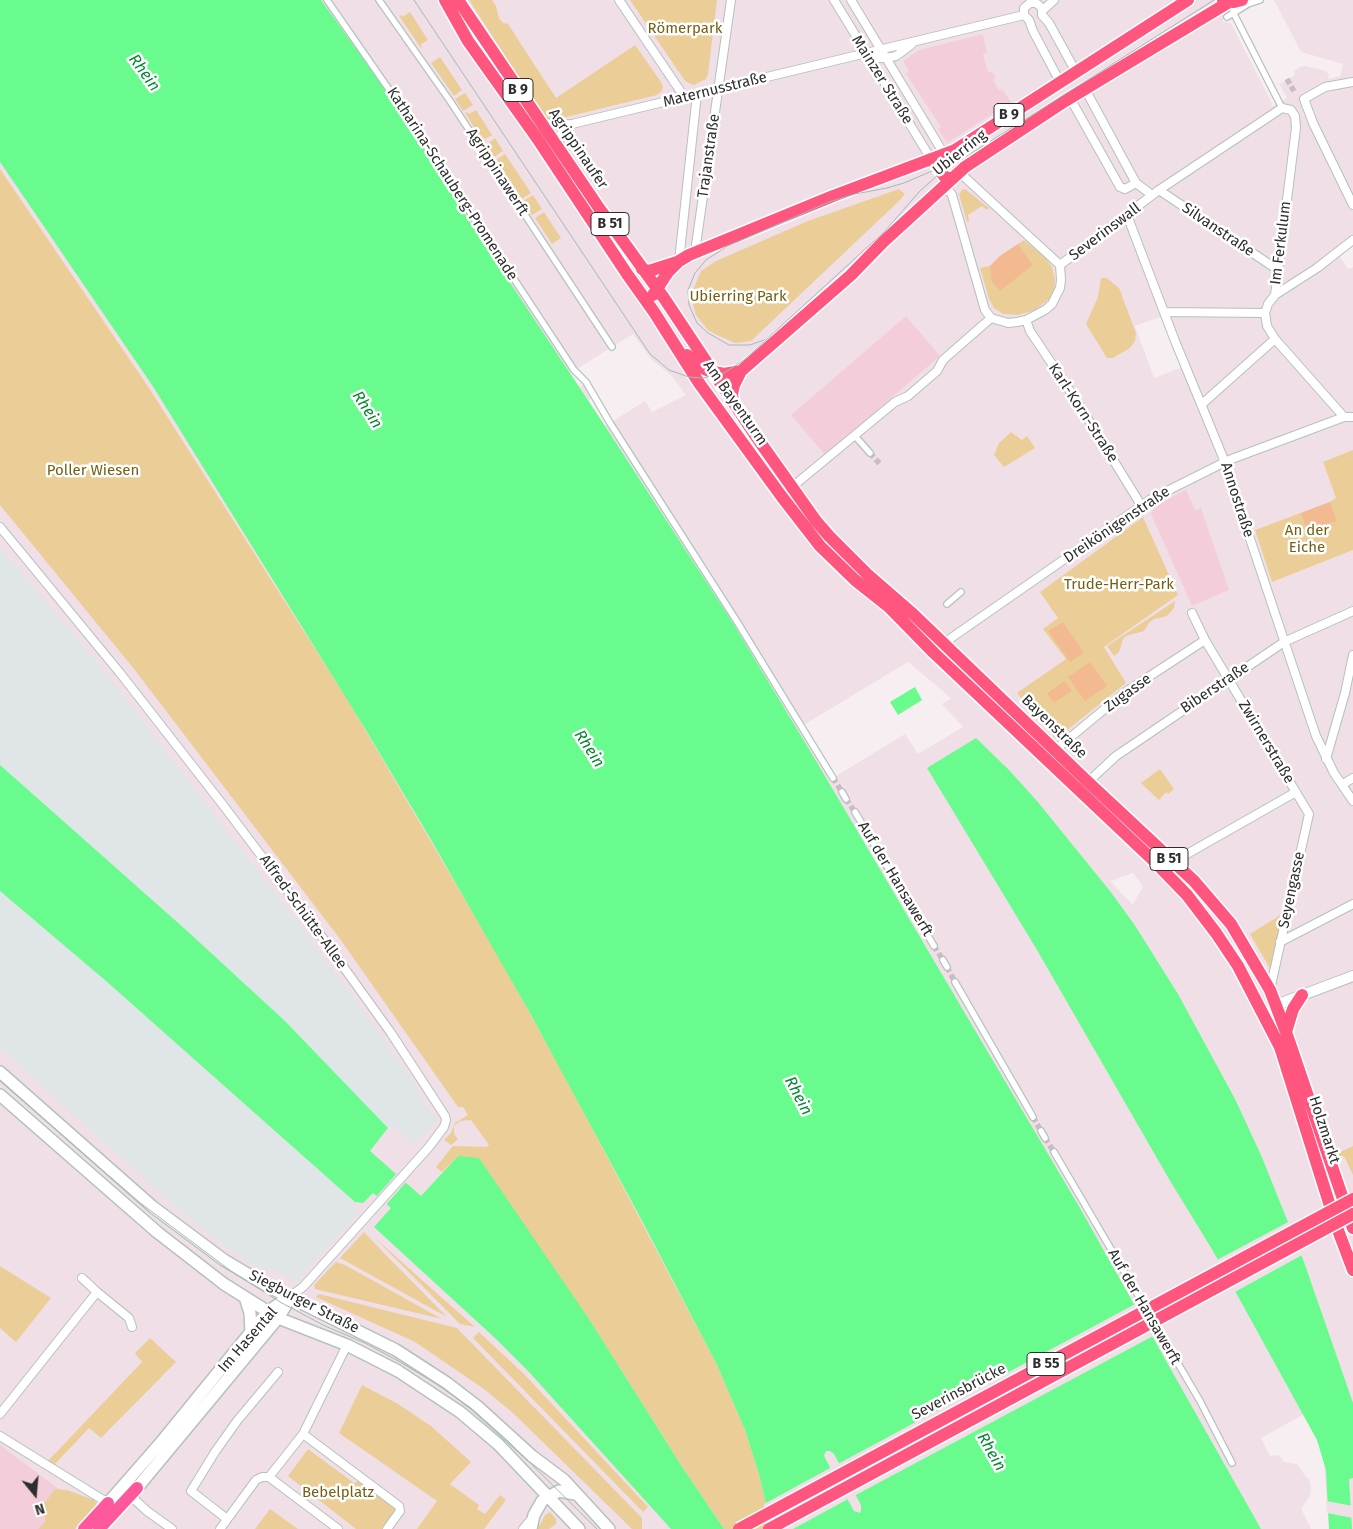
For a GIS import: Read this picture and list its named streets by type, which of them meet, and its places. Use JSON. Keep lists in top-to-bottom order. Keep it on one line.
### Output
{"streets":{"main road":["B 9","Agrippinaufer","Ubierring","B 51","Am Bayenturm","Bayenstraße","Holzmarkt","Siegburger Straße","Im Hasental","B 55","Severinsbrücke"],"street":["Mainzer Straße","Maternusstraße","Trajanstraße","Agrippinawerft","Katharina-Schauberg-Promenade","Silvanstraße","Severinswall","Im Ferkulum","Karl-Korn-Straße","Annostraße","Dreikönigenstraße","Biberstraße","Zugasse","Zwirnerstraße","Auf der Hansawerft","Seyengasse","Alfred-Schütte-Allee"]},"crossings":[["Mainzer Straße","Maternusstraße"],["Mainzer Straße","Ubierring"],["B 9","Agrippinaufer"],["B 9","Ubierring"],["B 9","Trajanstraße"],["B 9","Am Bayenturm"],["Maternusstraße","Agrippinaufer"],["Maternusstraße","Trajanstraße"],["Agrippinaufer","Am Bayenturm"],["Ubierring","Trajanstraße"],["Ubierring","Am Bayenturm"],["Silvanstraße","Severinswall"],["Silvanstraße","Im Ferkulum"],["Severinswall","Im Ferkulum"],["Severinswall","Karl-Korn-Straße"],["Severinswall","Annostraße"],["Am Bayenturm","Bayenstraße"],["Karl-Korn-Straße","Dreikönigenstraße"],["Annostraße","Dreikönigenstraße"],["Annostraße","Biberstraße"],["Dreikönigenstraße","Bayenstraße"],["Biberstraße","Bayenstraße"],["Biberstraße","Zwirnerstraße"],["Zugasse","Bayenstraße"],["Zugasse","Zwirnerstraße"],["Bayenstraße","Seyengasse"],["Bayenstraße","Holzmarkt"],["Zwirnerstraße","Seyengasse"],["Alfred-Schütte-Allee","Siegburger Straße"],["Alfred-Schütte-Allee","Im Hasental"],["Siegburger Straße","Im Hasental"]],"water":["Rhein"],"parks":["Römerpark","Ubierring Park","Poller Wiesen","An der Eiche","Trude-Herr-Park","Bebelplatz"],"north":"bottom"}
